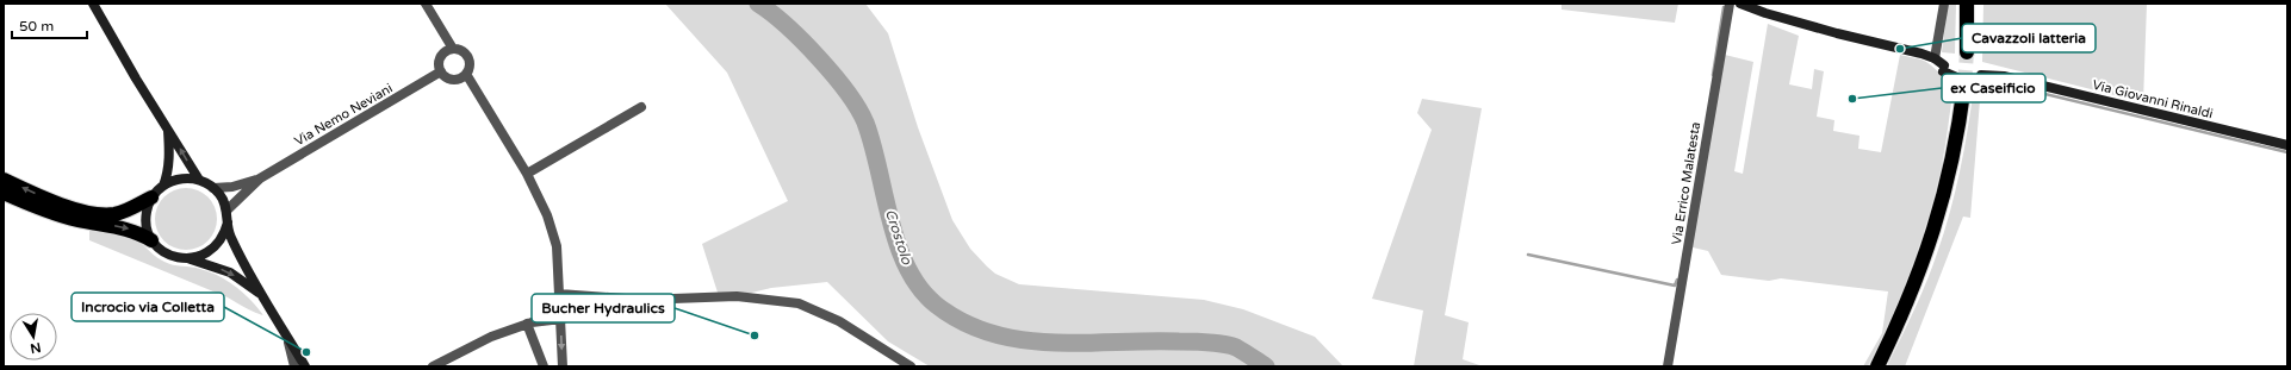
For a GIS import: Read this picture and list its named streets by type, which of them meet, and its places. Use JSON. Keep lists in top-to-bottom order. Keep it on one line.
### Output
{"streets":{"main road":["Via Giovanni Rinaldi"],"street":["Via Nemo Neviani","Via Errico Malatesta"]},"water":["Crostolo"],"places":["Cavazzoli latteria","ex Caseificio","Bucher Hydraulics","Incrocio via Colletta"],"scale_bar":"50 m","north":"bottom"}
